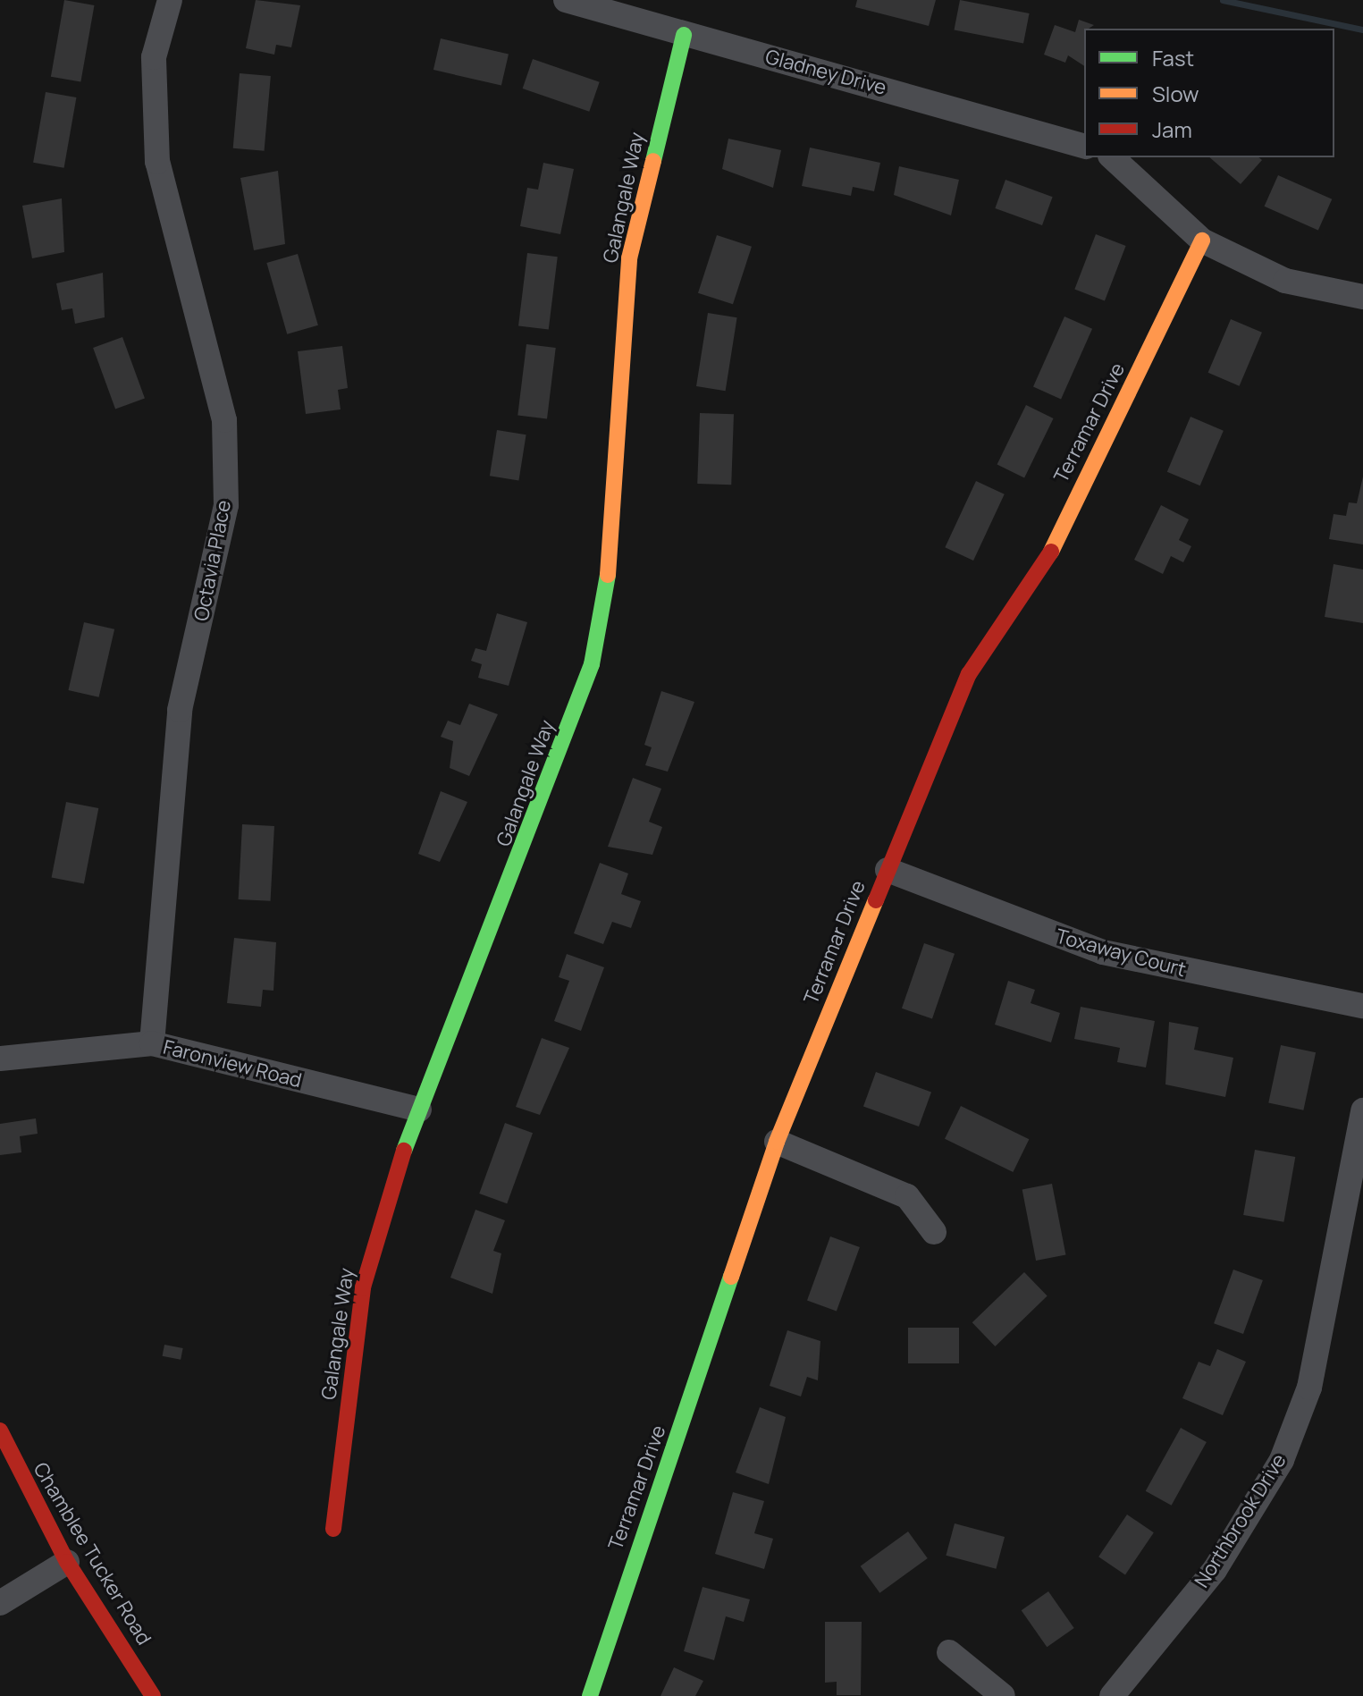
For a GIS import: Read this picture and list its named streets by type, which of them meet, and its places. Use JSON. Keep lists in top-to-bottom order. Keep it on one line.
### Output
{"streets":{"street":["Gladney Drive","Galangale Way","Terramar Drive","Octavia Place","Toxaway Court","Faronview Road","Northbrook Drive","Chamblee Tucker Road"]},"crossings":[["Gladney Drive","Galangale Way"],["Galangale Way","Faronview Road"],["Terramar Drive","Toxaway Court"],["Octavia Place","Faronview Road"]],"legend":["Fast","Slow","Jam"]}
